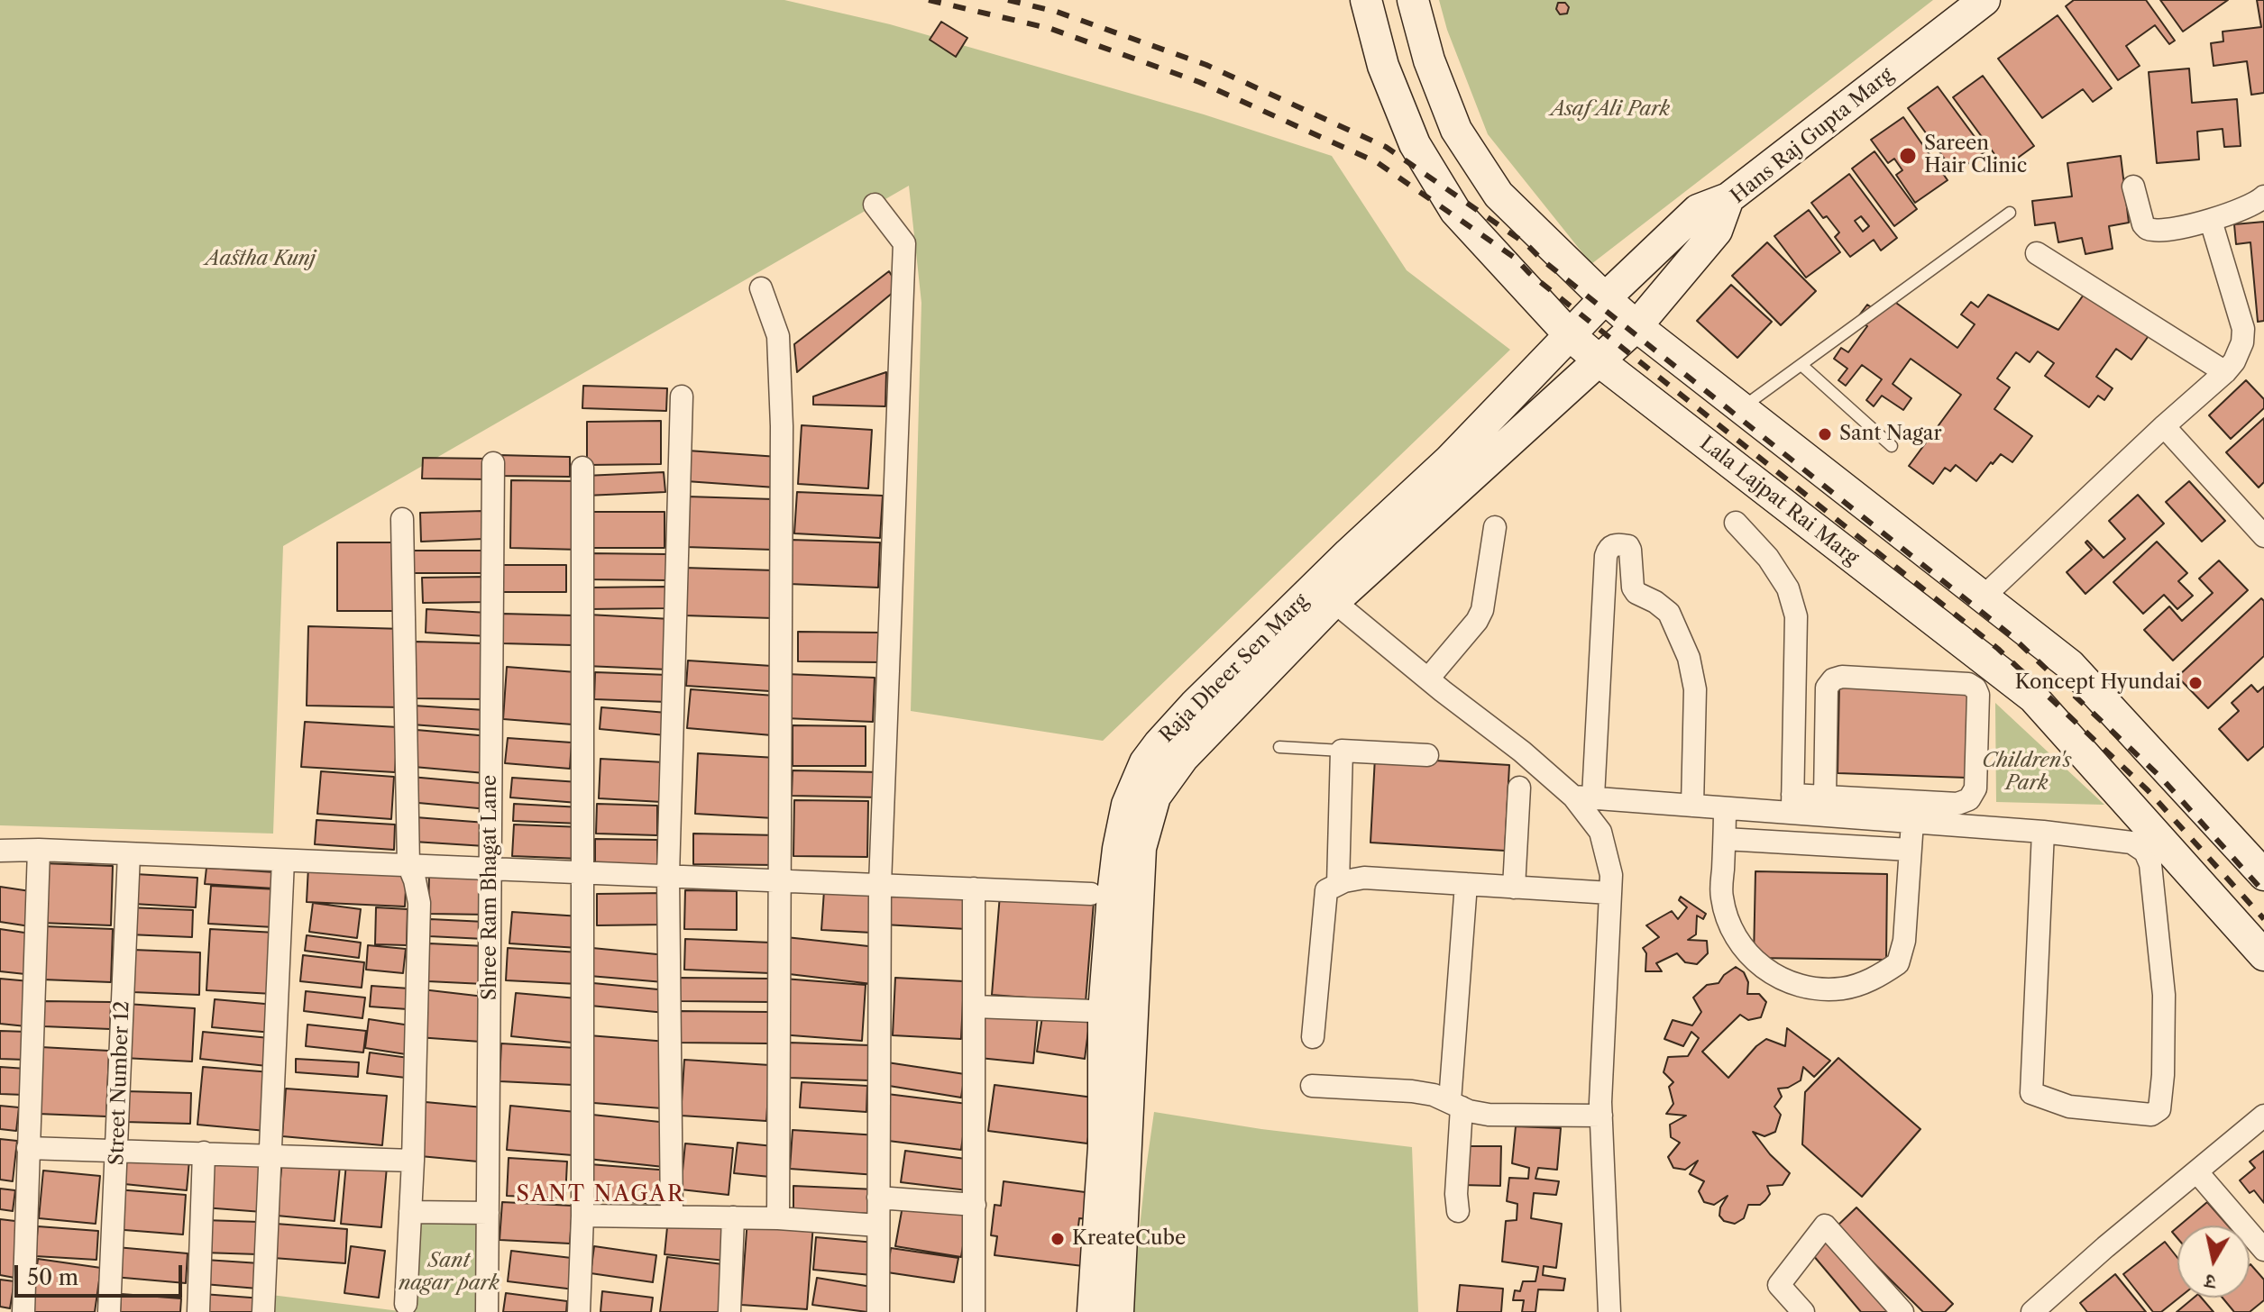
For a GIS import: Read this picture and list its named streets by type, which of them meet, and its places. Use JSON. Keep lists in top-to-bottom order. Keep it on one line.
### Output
{"streets":{"main road":["Hans Raj Gupta Marg","Lala Lajpat Rai Marg","Raja Dheer Sen Marg"],"street":["Shree Ram Bhagat Lane","Street Number 12"]},"crossings":[["Hans Raj Gupta Marg","Lala Lajpat Rai Marg"],["Hans Raj Gupta Marg","Raja Dheer Sen Marg"],["Lala Lajpat Rai Marg","Raja Dheer Sen Marg"]],"districts":["SANT NAGAR"],"parks":["Asaf Ali Park","Aastha Kunj","Children's Park","Sant nagar park"],"places":["Sareen Hair Clinic","Sant Nagar","Koncept Hyundai","KreateCube"],"scale_bar":"50 m","north":"bottom"}
